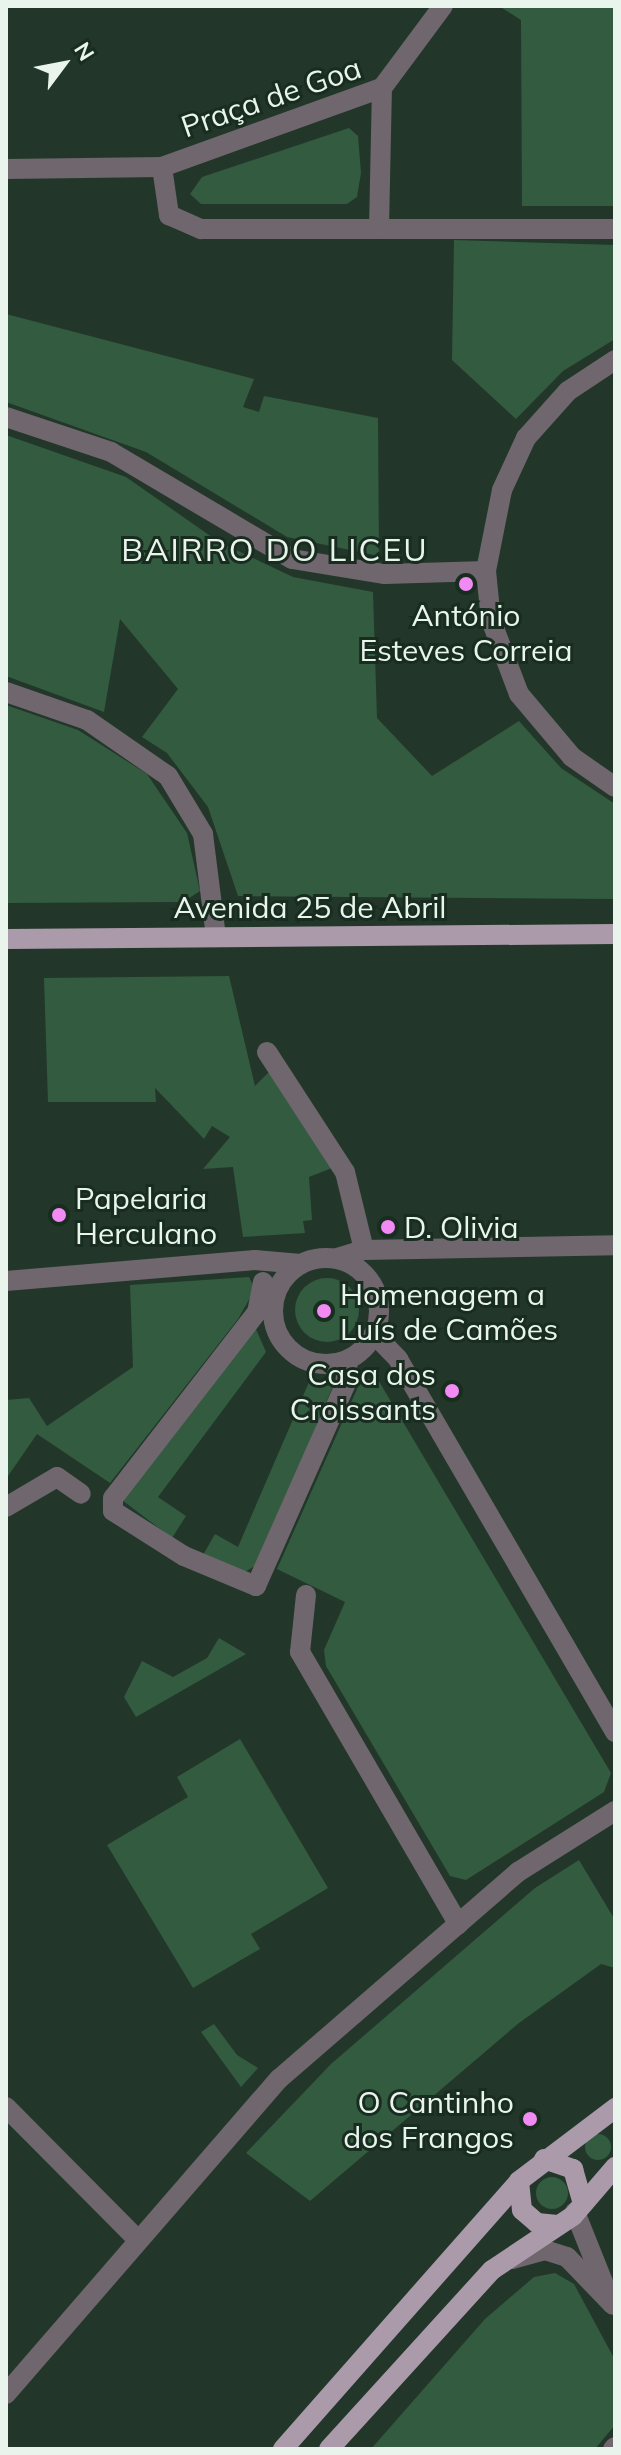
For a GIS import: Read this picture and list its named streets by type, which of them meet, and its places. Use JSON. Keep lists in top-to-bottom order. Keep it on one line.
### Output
{"streets":{"main road":["Avenida 25 de Abril"],"street":["Praça de Goa"]},"districts":["BAIRRO DO LICEU"],"places":["António Esteves Correia","Papelaria Herculano","D. Olivia","Homenagem a Luís de Camões","Casa dos Croissants","O Cantinho dos Frangos"],"north":"top right"}
